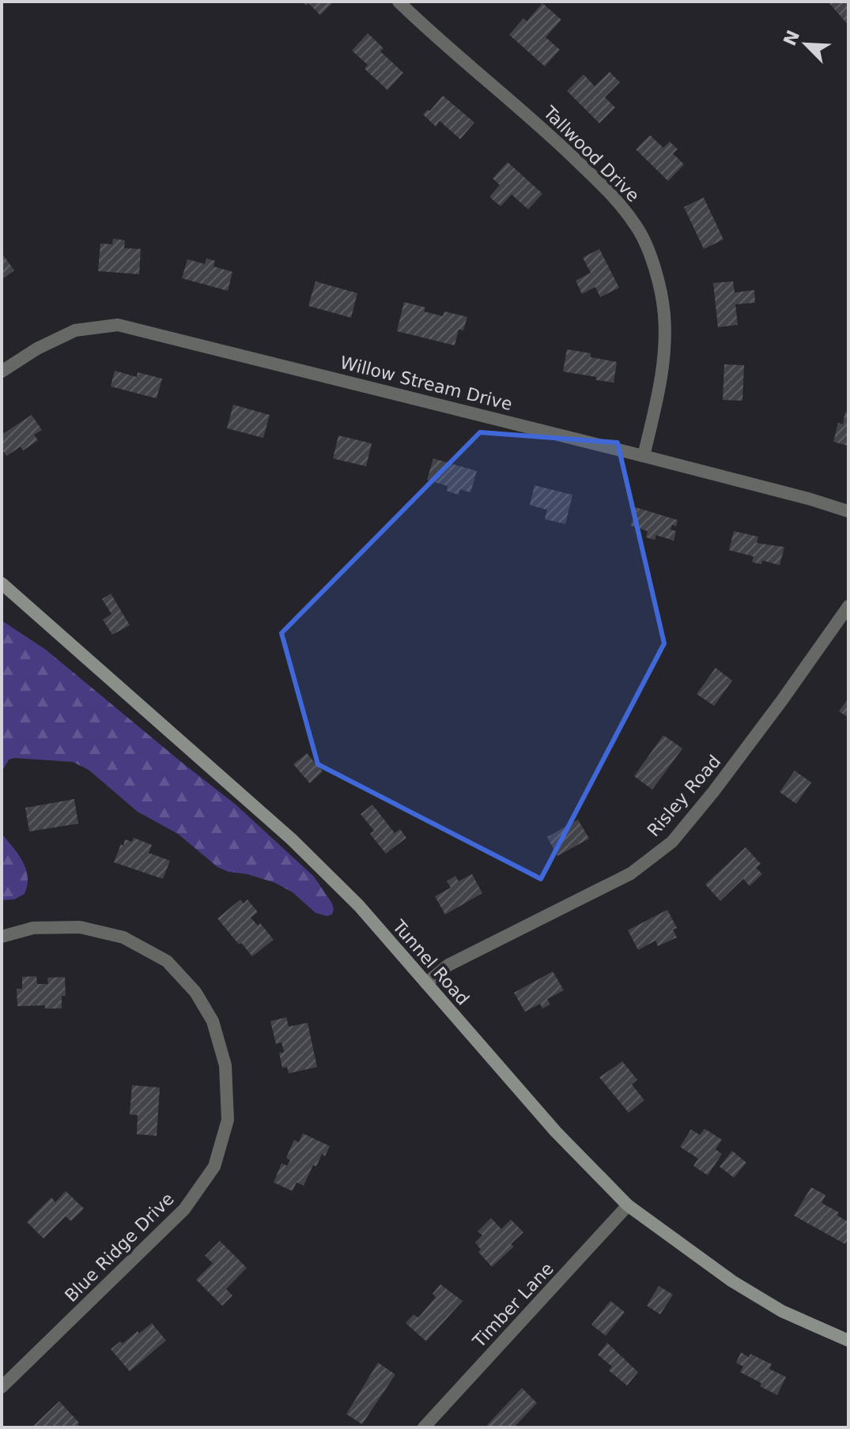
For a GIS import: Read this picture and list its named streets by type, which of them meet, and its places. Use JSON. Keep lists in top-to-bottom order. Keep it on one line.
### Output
{"streets":{"main road":["Tunnel Road"],"street":["Tallwood Drive","Willow Stream Drive","Risley Road","Blue Ridge Drive","Timber Lane"]},"crossings":[["Tallwood Drive","Willow Stream Drive"],["Risley Road","Tunnel Road"],["Tunnel Road","Timber Lane"]],"north":"top left"}
